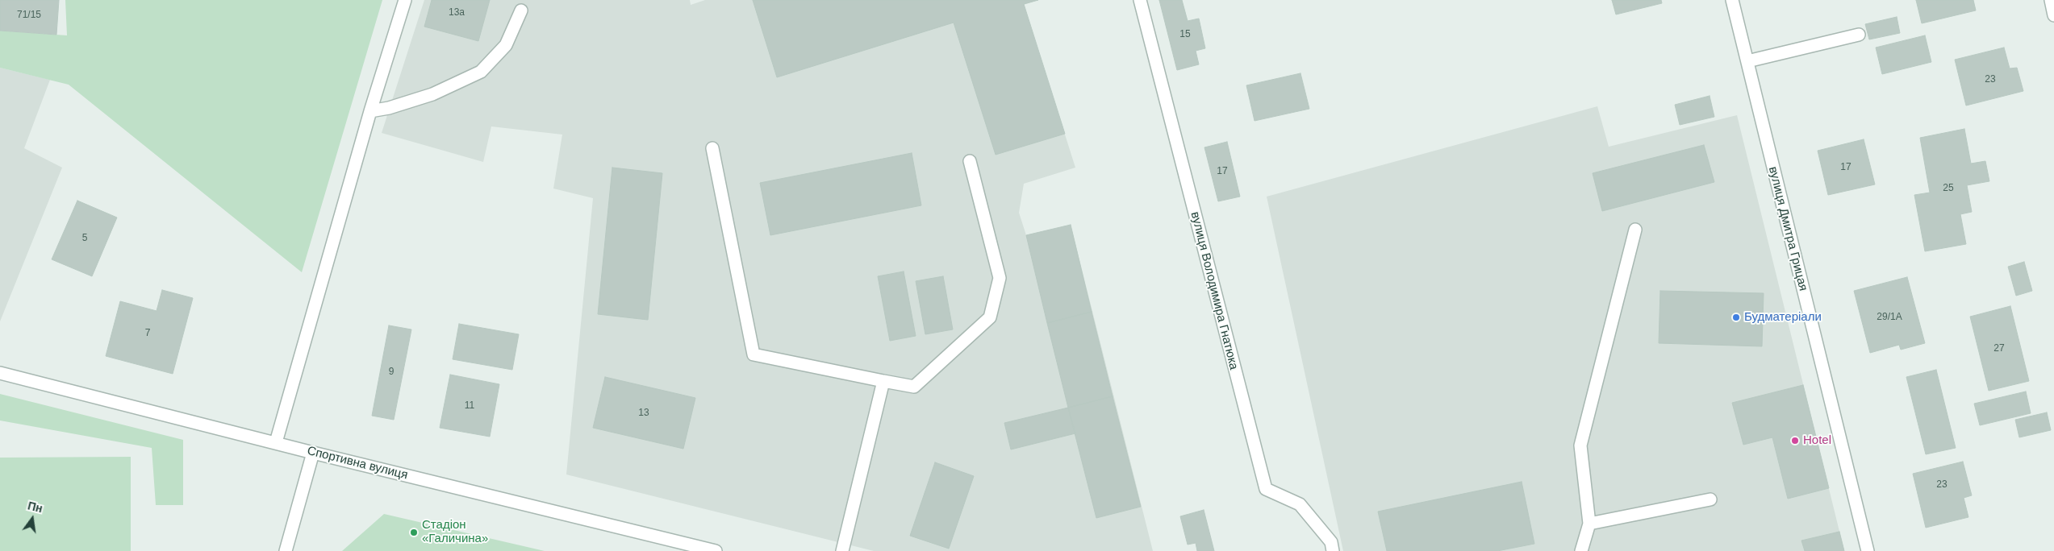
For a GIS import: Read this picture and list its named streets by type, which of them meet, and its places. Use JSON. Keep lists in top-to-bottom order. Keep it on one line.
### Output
{"streets":{"street":["вулиця Дмитра Грицая","вулиця Володимира Гнатюка","Спортивна вулиця"]},"places":["Будматеріали","Hotel","Стадіон «Галичина»"],"house_numbers":["13а","71/15","15","23","17","17","25","5","29/1А","7","27","9","11","13","23"],"north":"top"}
